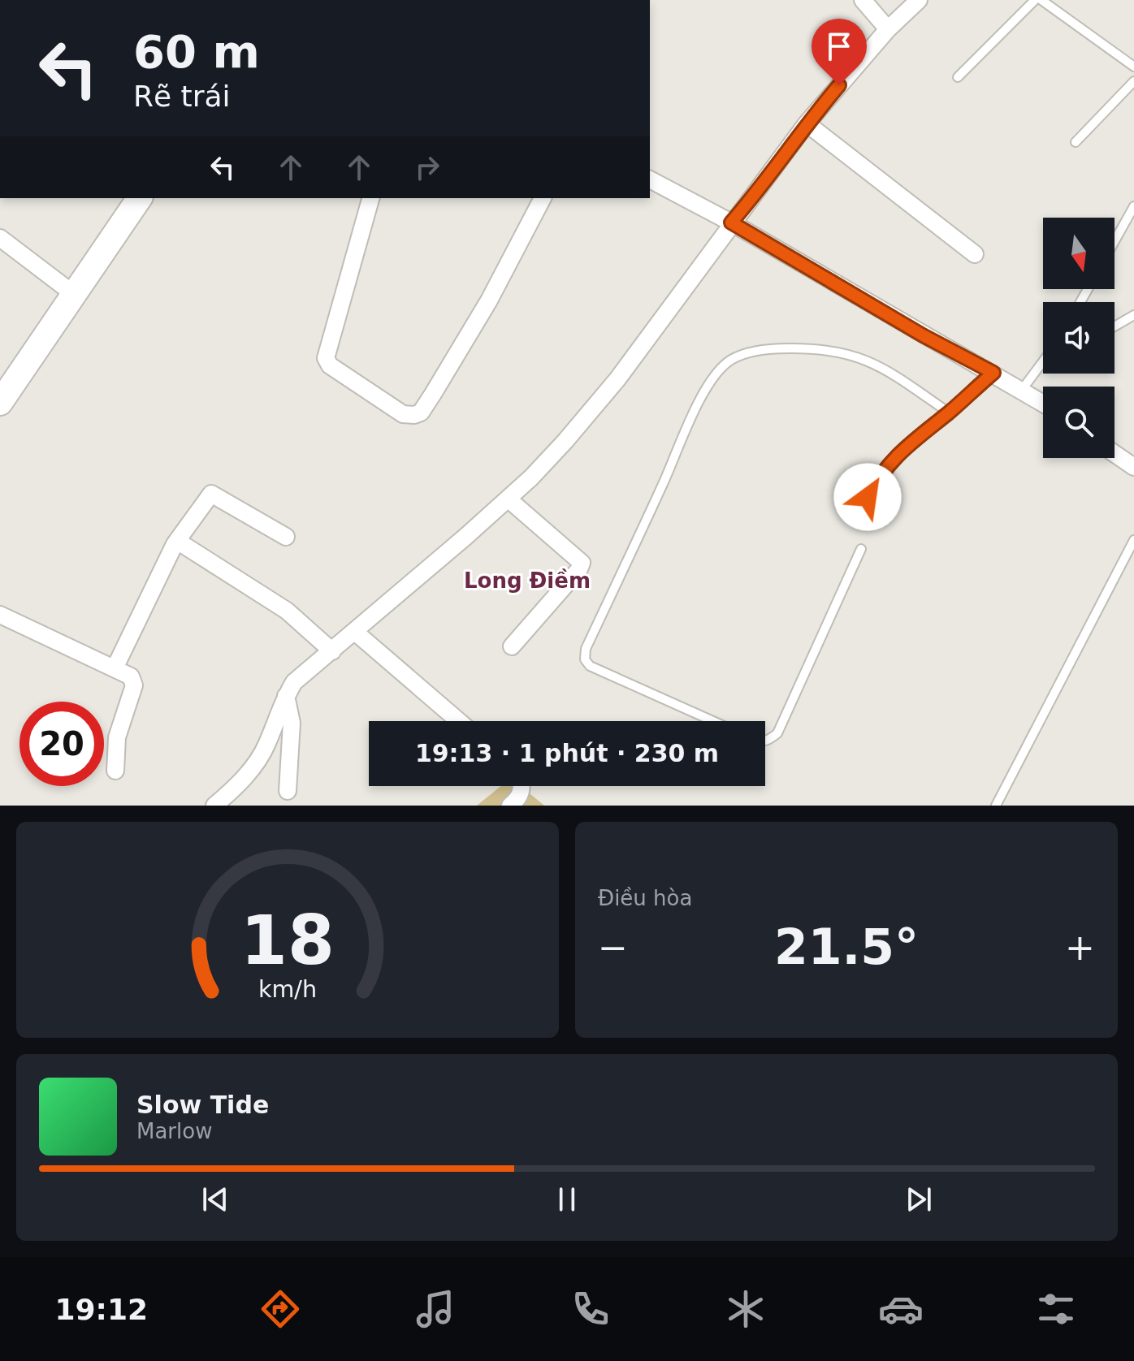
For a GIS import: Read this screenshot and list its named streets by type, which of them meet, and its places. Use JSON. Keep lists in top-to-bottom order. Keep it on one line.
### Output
{"districts":["Long Điềm"],"north":"bottom","page":{"turn":["60 m","Rẽ trái"],"limit":"20","trip":"19:13 · 1 phút · 230 m","tile":"Điều hòa","heat":["−","21.5°","+"],"song":["Slow Tide","Marlow"],"tabs":"19:12","gauge":["18","km/h"]}}
